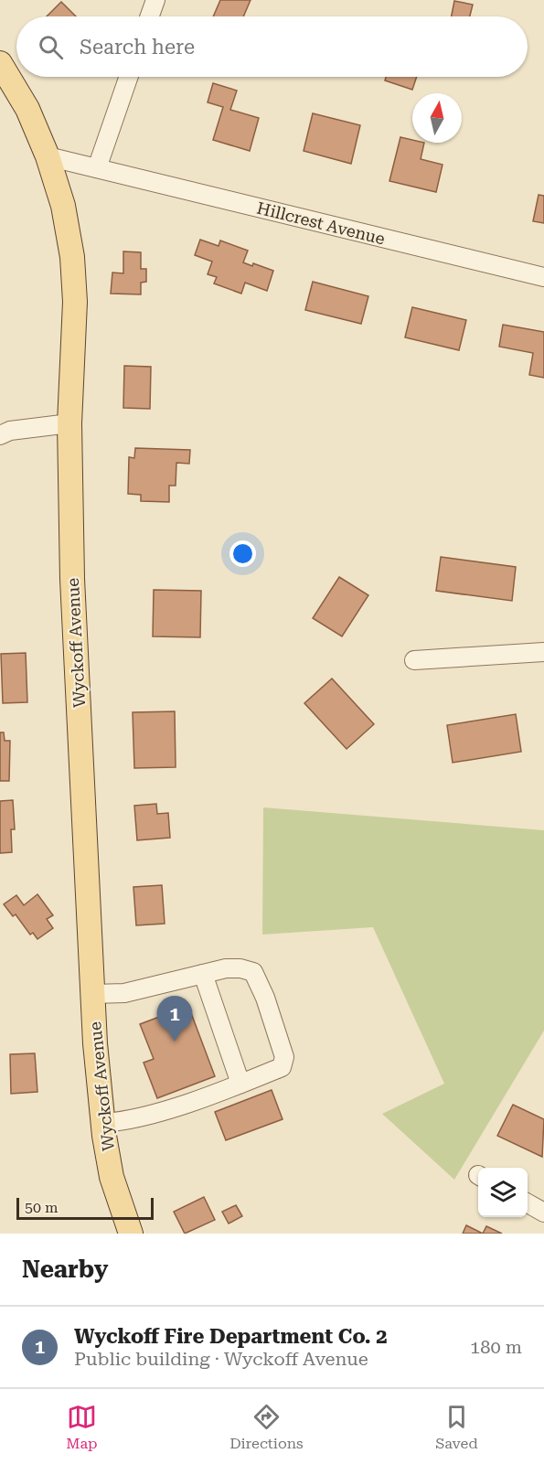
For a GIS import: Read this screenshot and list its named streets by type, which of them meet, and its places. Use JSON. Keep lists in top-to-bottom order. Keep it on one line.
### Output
{"streets":{"main road":["Wyckoff Avenue"],"street":["Hillcrest Avenue"]},"crossings":[["Hillcrest Avenue","Wyckoff Avenue"]],"scale_bar":"50 m","north":"top","page":{"search":"Search here","pins":"1","scale":"50 m","heading":"Nearby","list":[{"mark":"1","name":"Wyckoff Fire Department Co. 2","note":"Public building · Wyckoff Avenue","value":"180 m"}],"nav":["Map","Directions","Saved"]}}
